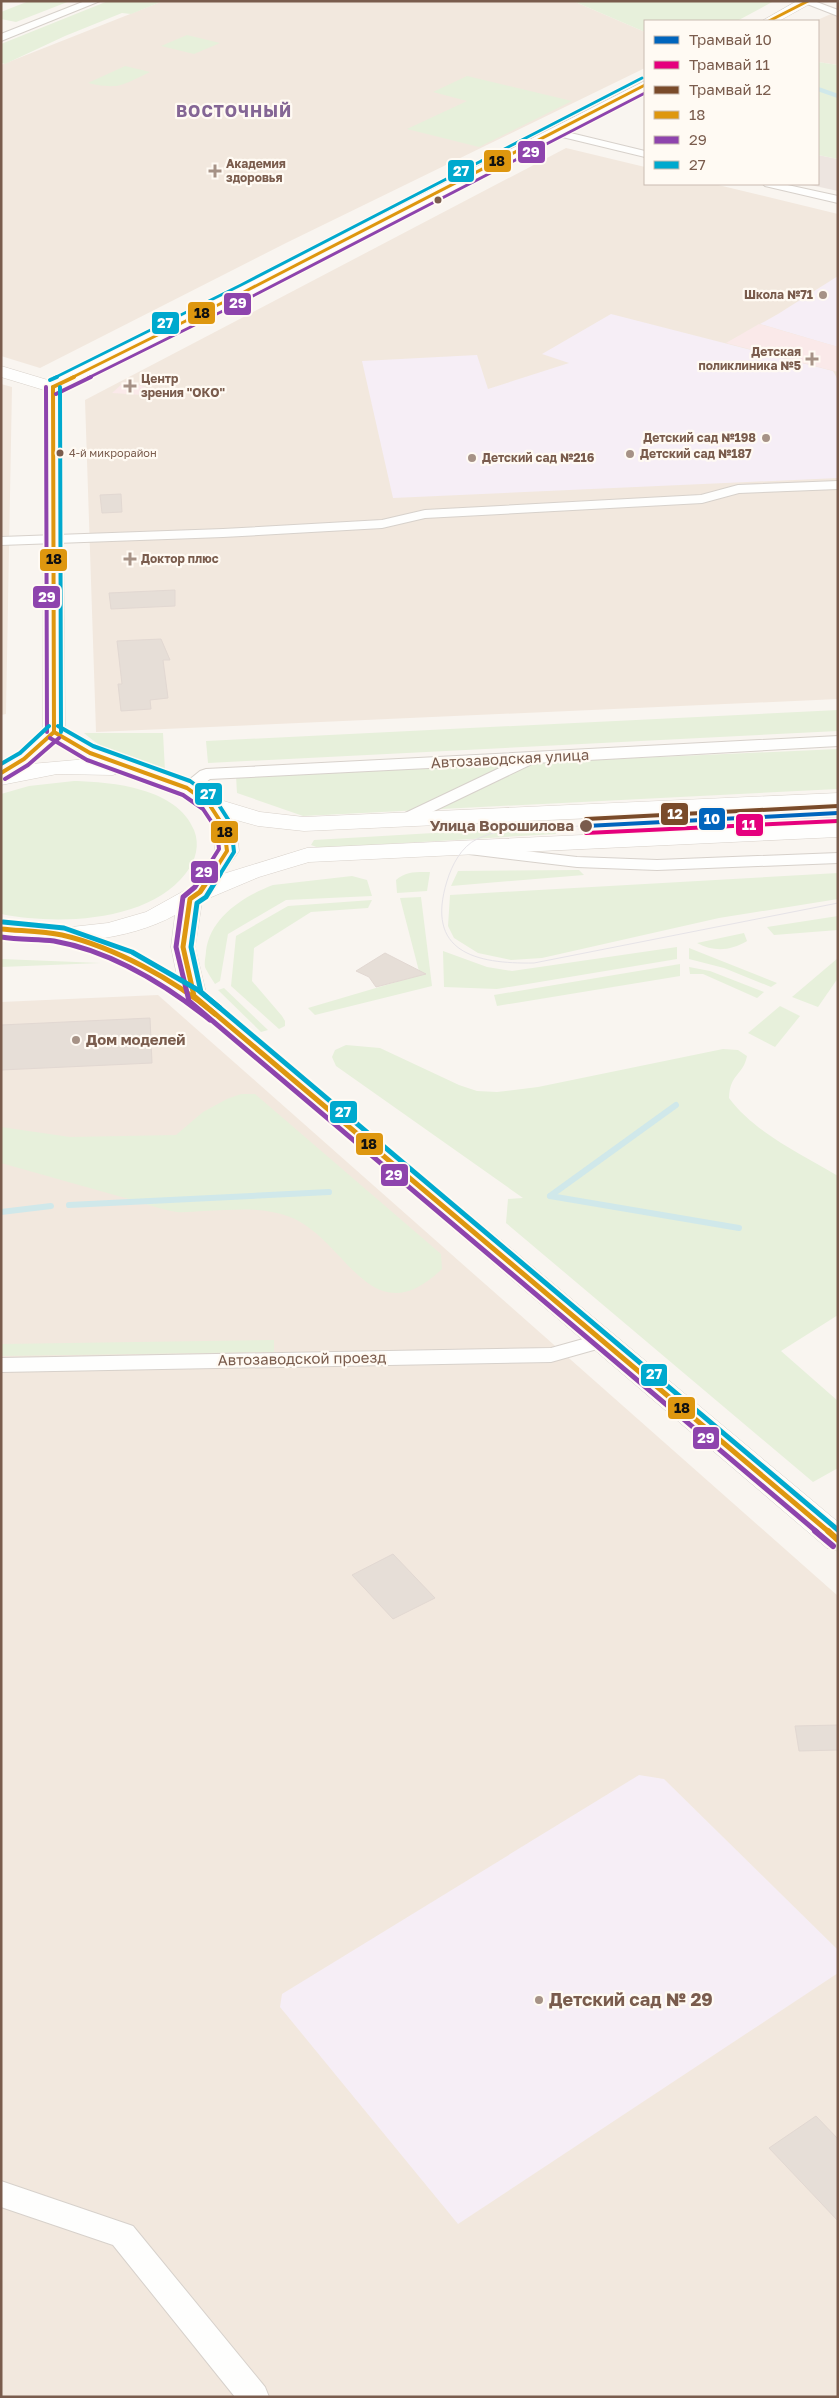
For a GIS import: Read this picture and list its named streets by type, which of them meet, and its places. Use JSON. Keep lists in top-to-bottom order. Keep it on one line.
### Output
{"streets":{"street":["Автозаводская улица","Автозаводской проезд"]},"districts":["ВОСТОЧНЫЙ"],"places":{"health":["Академия здоровья","Детская поликлиника №5","Центр зрения \"ОКО\"","Доктор плюс"],"other":["Школа №71","Детский сад №198","4-й микрорайон","Детский сад №187","Детский сад №216","Улица Ворошилова","Дом моделей","Детский сад № 29"]},"lines":["transit line 18","transit line 27","transit line 29","tram line 12","tram line 10","tram line 11"],"legend":["Трамвай 10","Трамвай 11","Трамвай 12","18","29","27"]}
